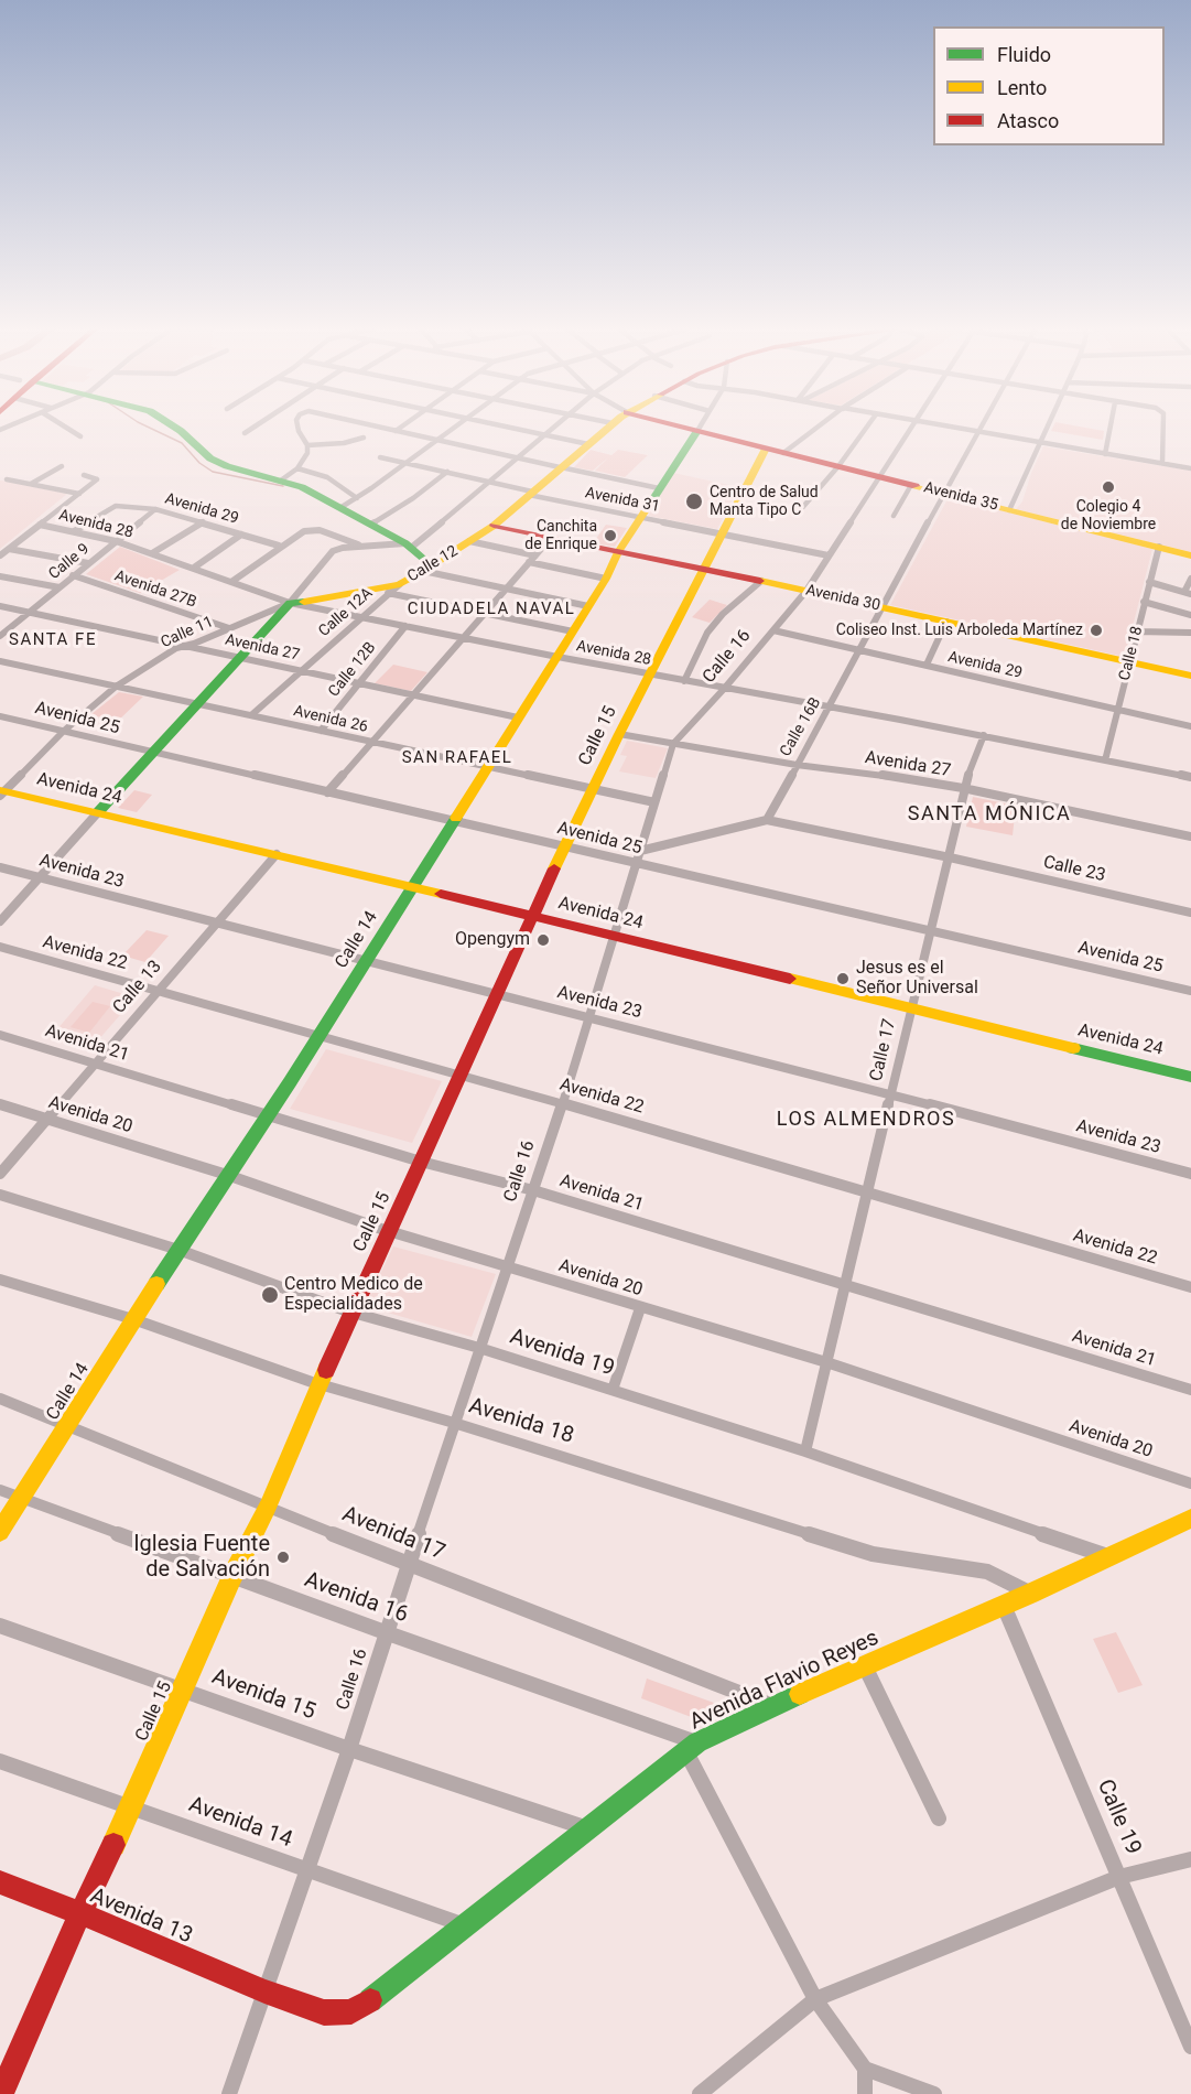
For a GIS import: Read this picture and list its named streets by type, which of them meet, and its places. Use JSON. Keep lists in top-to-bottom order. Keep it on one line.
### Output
{"streets":{"street":["Avenida 35","Avenida 31","Avenida 29","Avenida 28","Calle 9","Calle 12","Avenida 27B","Avenida 30","Calle 12A","Calle 11","Avenida 27","Calle 18","Calle 16","Calle 12B","Avenida 25","Avenida 26","Calle 16B","Calle 15","Avenida 24","Calle 23","Avenida 23","Calle 14","Avenida 22","Calle 13","Avenida 21","Calle 17","Avenida 20","Avenida 19","Avenida 18","Avenida 17","Avenida 16","Avenida Flavio Reyes","Avenida 15","Calle 19","Avenida 14","Avenida 13"]},"crossings":[["Avenida 35","Calle 18"],["Avenida 35","Calle 16"],["Avenida 35","Calle 15"],["Avenida 35","Calle 14"],["Avenida 31","Calle 12"],["Avenida 31","Calle 16"],["Avenida 31","Calle 15"],["Avenida 31","Calle 14"],["Avenida 29","Avenida 28"],["Avenida 29","Calle 9"],["Avenida 29","Calle 18"],["Avenida 29","Calle 16"],["Avenida 29","Calle 16B"],["Avenida 28","Calle 9"],["Avenida 28","Calle 12"],["Avenida 28","Calle 12A"],["Avenida 28","Calle 11"],["Avenida 28","Calle 18"],["Avenida 28","Calle 16"],["Avenida 28","Calle 12B"],["Avenida 28","Calle 16B"],["Avenida 28","Calle 15"],["Avenida 28","Calle 14"],["Avenida 28","Calle 17"],["Calle 9","Avenida 27B"],["Calle 9","Avenida 27"],["Calle 12","Avenida 30"],["Calle 12","Calle 12A"],["Calle 12","Calle 11"],["Avenida 27B","Calle 11"],["Avenida 30","Calle 18"],["Avenida 30","Calle 16"],["Avenida 30","Calle 15"],["Avenida 30","Calle 14"],["Calle 12A","Avenida 27"],["Calle 12A","Avenida 26"],["Calle 11","Avenida 27"],["Calle 11","Avenida 25"],["Calle 11","Avenida 26"],["Calle 11","Avenida 24"],["Avenida 27","Calle 16"],["Avenida 27","Calle 12B"],["Avenida 27","Calle 16B"],["Avenida 27","Calle 15"],["Avenida 27","Calle 14"],["Avenida 27","Calle 17"],["Calle 16","Avenida 25"],["Calle 16","Avenida 26"],["Calle 16","Avenida 24"],["Calle 16","Avenida 23"],["Calle 16","Avenida 22"],["Calle 16","Avenida 21"],["Calle 16","Avenida 20"],["Calle 16","Avenida 19"],["Calle 16","Avenida 18"],["Calle 16","Avenida 17"],["Calle 16","Avenida 16"],["Calle 16","Avenida Flavio Reyes"],["Calle 16","Avenida 15"],["Calle 16","Avenida 14"],["Calle 16","Avenida 13"],["Calle 12B","Avenida 26"],["Avenida 25","Calle 15"],["Avenida 25","Calle 14"],["Avenida 25","Calle 17"],["Avenida 26","Calle 15"],["Avenida 26","Calle 14"],["Calle 15","Avenida 24"],["Calle 15","Avenida 23"],["Calle 15","Avenida 22"],["Calle 15","Avenida 21"],["Calle 15","Avenida 20"],["Calle 15","Avenida 19"],["Calle 15","Avenida 18"],["Calle 15","Avenida 17"],["Calle 15","Avenida 16"],["Calle 15","Avenida 15"],["Calle 15","Avenida 14"],["Calle 15","Avenida 13"],["Avenida 24","Calle 14"],["Avenida 24","Calle 13"],["Avenida 24","Calle 17"],["Calle 23","Calle 17"],["Avenida 23","Calle 14"],["Avenida 23","Calle 13"],["Avenida 23","Calle 17"],["Calle 14","Avenida 22"],["Calle 14","Avenida 21"],["Calle 14","Avenida 20"],["Calle 14","Avenida 19"],["Calle 14","Avenida 18"],["Calle 14","Avenida 17"],["Calle 14","Avenida 16"],["Avenida 22","Calle 13"],["Avenida 22","Calle 17"],["Calle 13","Avenida 21"],["Calle 13","Avenida 20"],["Avenida 21","Calle 17"],["Calle 17","Avenida 20"],["Calle 17","Avenida 19"],["Avenida 19","Avenida Flavio Reyes"],["Avenida 18","Avenida Flavio Reyes"],["Avenida 17","Avenida Flavio Reyes"],["Avenida 16","Avenida Flavio Reyes"],["Avenida Flavio Reyes","Avenida 15"],["Avenida Flavio Reyes","Calle 19"],["Avenida Flavio Reyes","Avenida 14"],["Avenida Flavio Reyes","Avenida 13"]],"districts":["CIUDADELA NAVAL","SANTA FE","SAN RAFAEL","SANTA MÓNICA","LOS ALMENDROS"],"places":["Colegio 4 de Noviembre","Centro de Salud Manta Tipo C","Canchita de Enrique","Coliseo Inst. Luis Arboleda Martínez","Opengym","Jesus es el Señor Universal","Centro Medico de Especialidades","Iglesia Fuente de Salvación"],"legend":["Fluido","Lento","Atasco"]}
